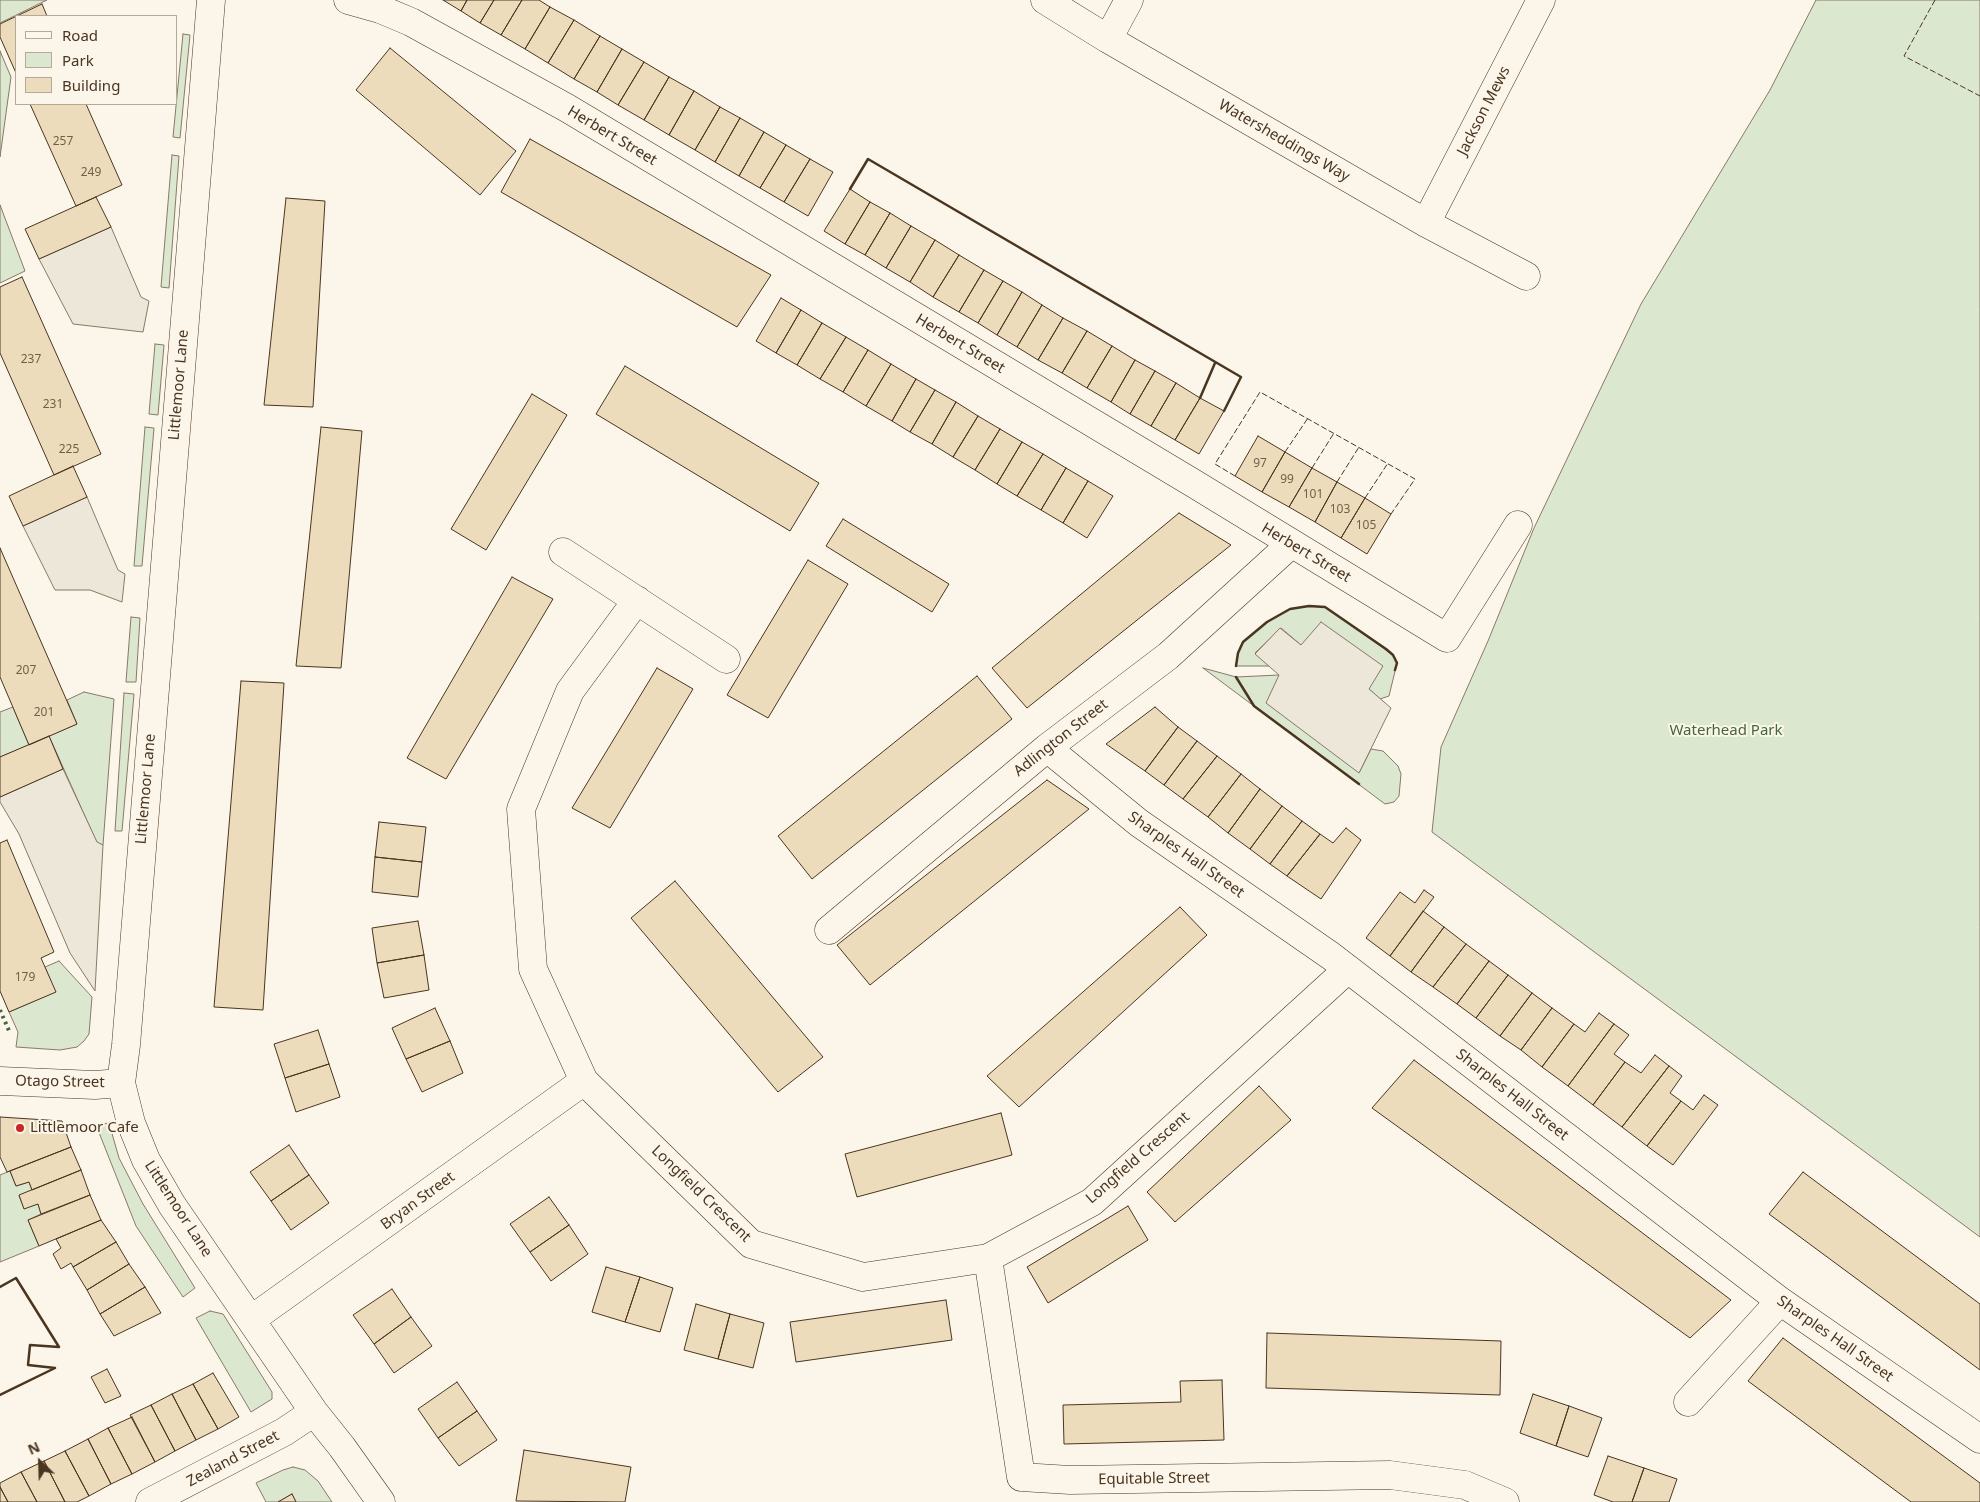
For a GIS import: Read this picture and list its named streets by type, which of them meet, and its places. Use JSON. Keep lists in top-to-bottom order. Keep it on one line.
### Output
{"streets":{"street":["Jackson Mews","Herbert Street","Watersheddings Way","Littlemoor Lane","Adlington Street","Sharples Hall Street","Otago Street","Longfield Crescent","Bryan Street","Zealand Street","Equitable Street"]},"crossings":[["Jackson Mews","Watersheddings Way"],["Herbert Street","Adlington Street"],["Littlemoor Lane","Otago Street"],["Littlemoor Lane","Bryan Street"],["Littlemoor Lane","Zealand Street"],["Adlington Street","Sharples Hall Street"],["Sharples Hall Street","Longfield Crescent"],["Longfield Crescent","Bryan Street"],["Longfield Crescent","Equitable Street"]],"parks":["Waterhead Park"],"places":["Littlemoor Cafe"],"house_numbers":["257","249","237","231","225","97","99","101","103","105","207","201","179"],"legend":["Road","Park","Building"],"north":"top left"}
